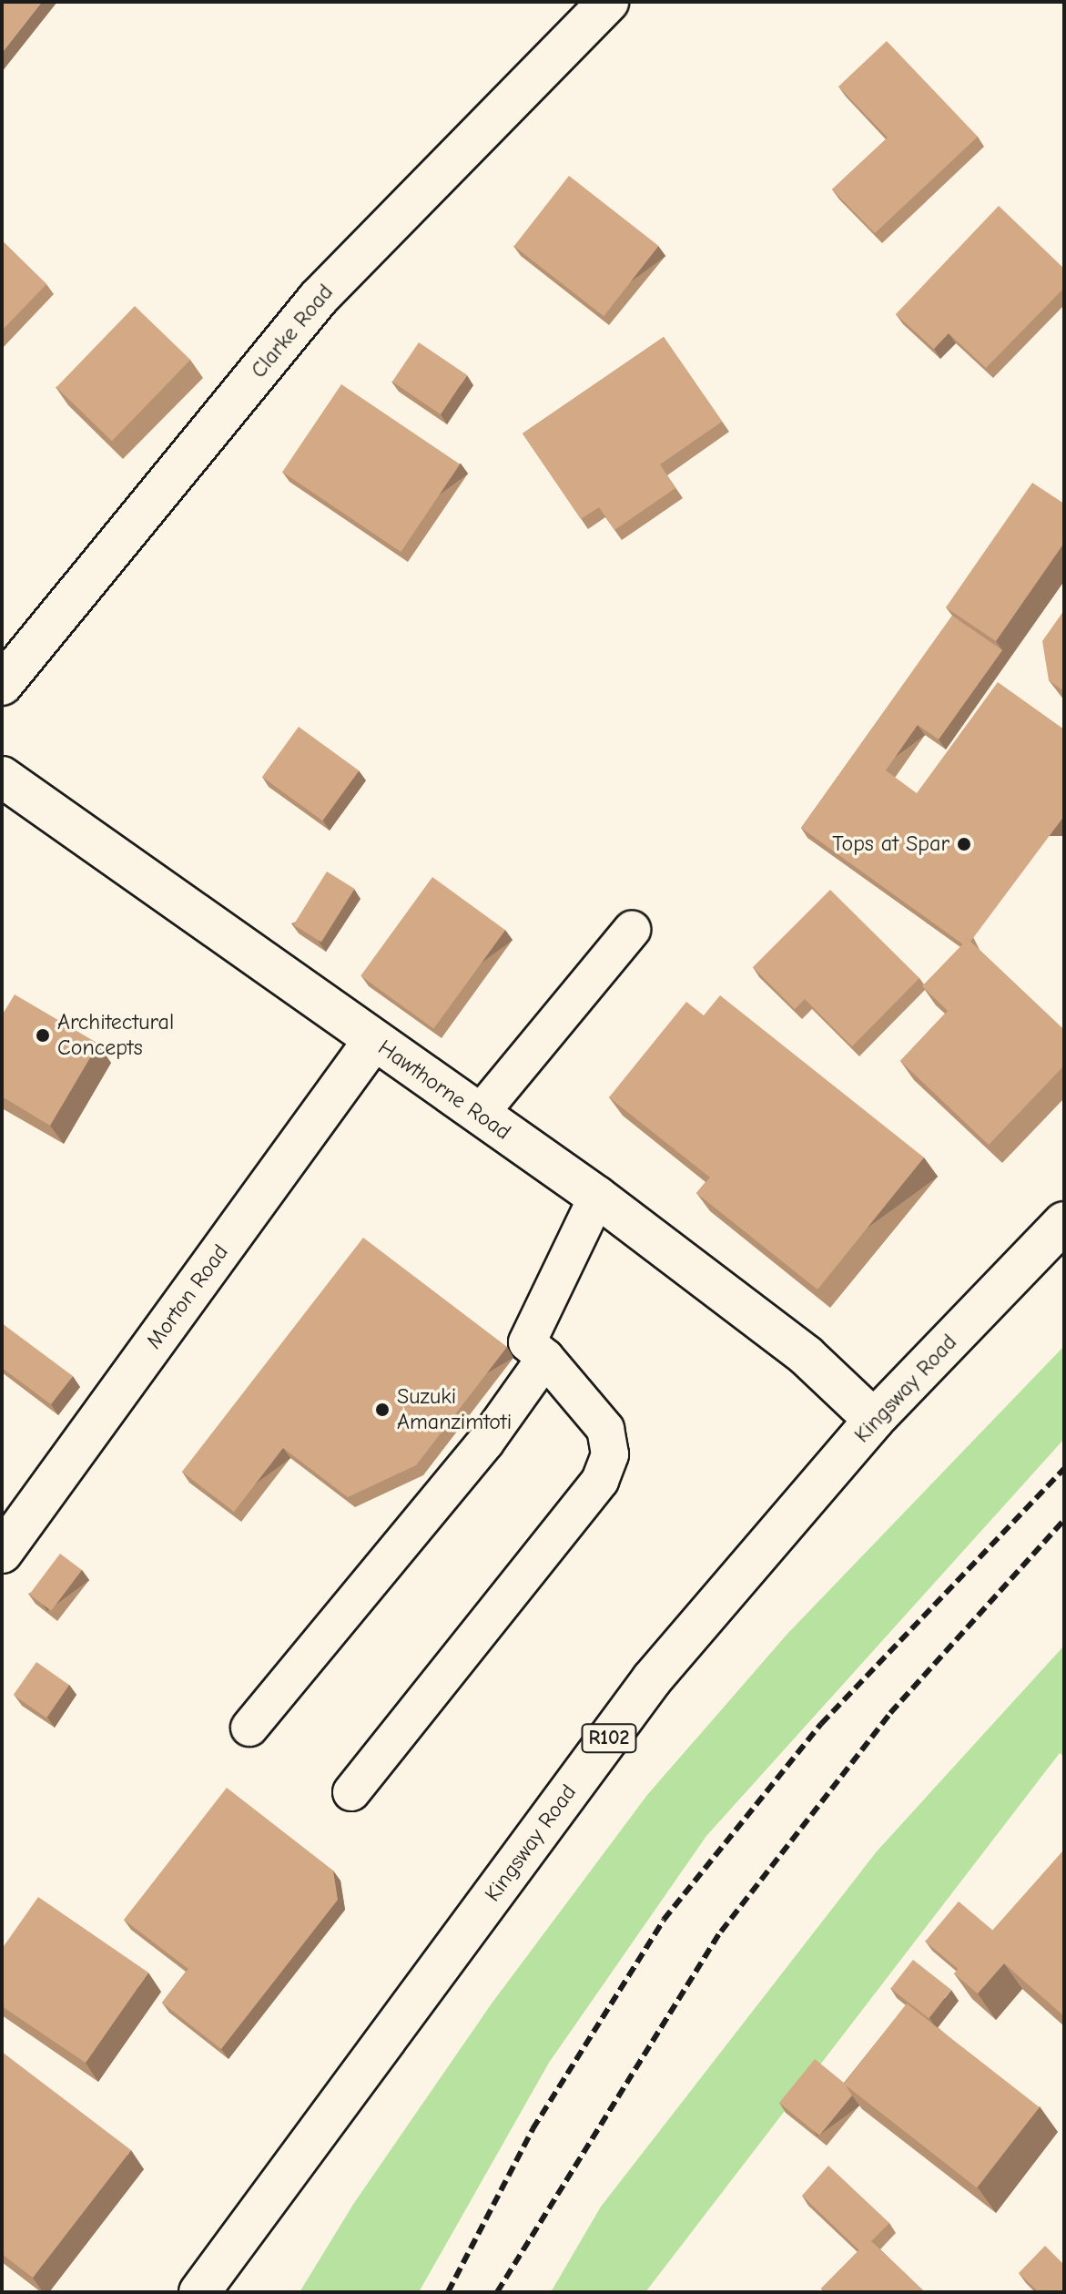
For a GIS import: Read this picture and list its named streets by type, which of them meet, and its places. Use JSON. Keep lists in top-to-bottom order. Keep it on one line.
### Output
{"streets":{"street":["Clarke Road","Hawthorne Road","Morton Road","Kingsway Road","R102"]},"crossings":[["Hawthorne Road","Morton Road"],["Hawthorne Road","Kingsway Road"]],"places":["Tops at Spar","Architectural Concepts","Suzuki Amanzimtoti"]}
